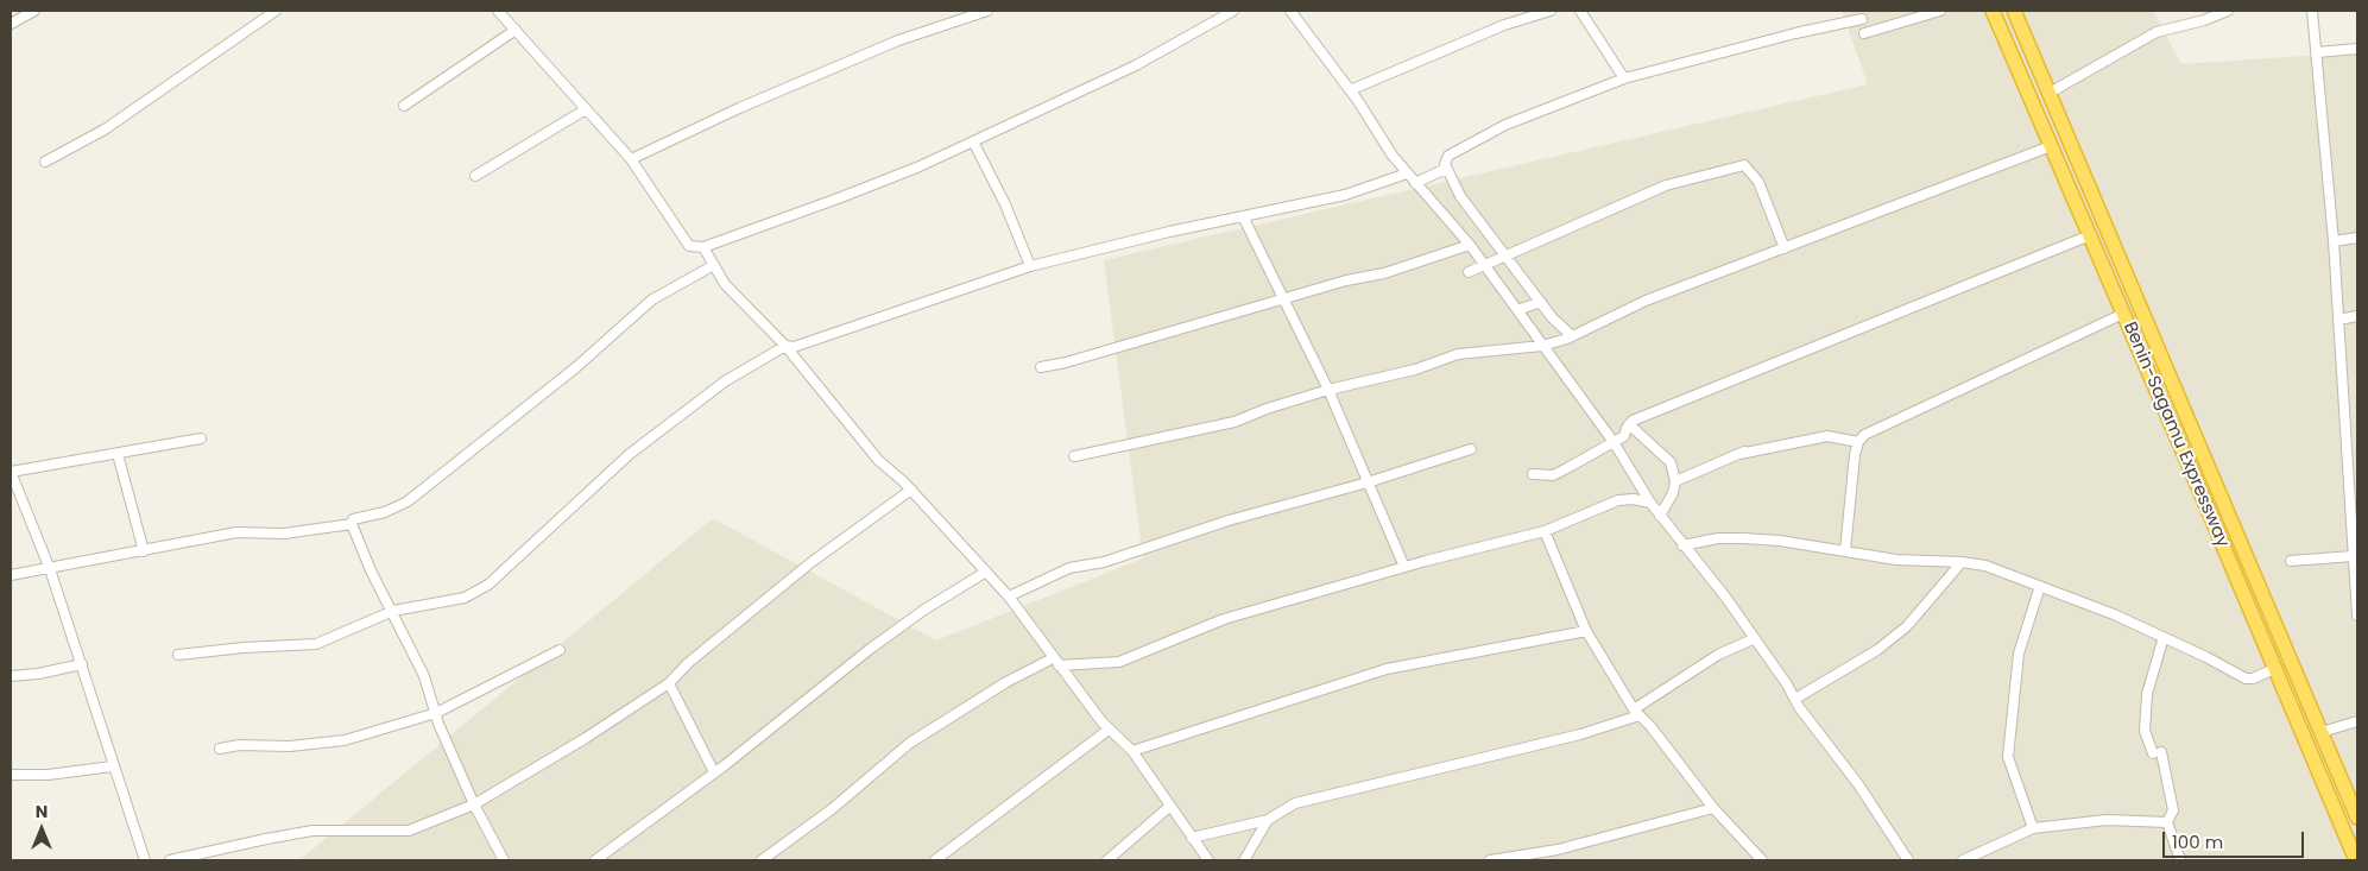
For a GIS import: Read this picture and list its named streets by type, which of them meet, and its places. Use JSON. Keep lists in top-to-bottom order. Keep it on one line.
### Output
{"streets":{"highway":["Benin-Sagamu Expressway"]},"scale_bar":"100 m","north":"top"}
